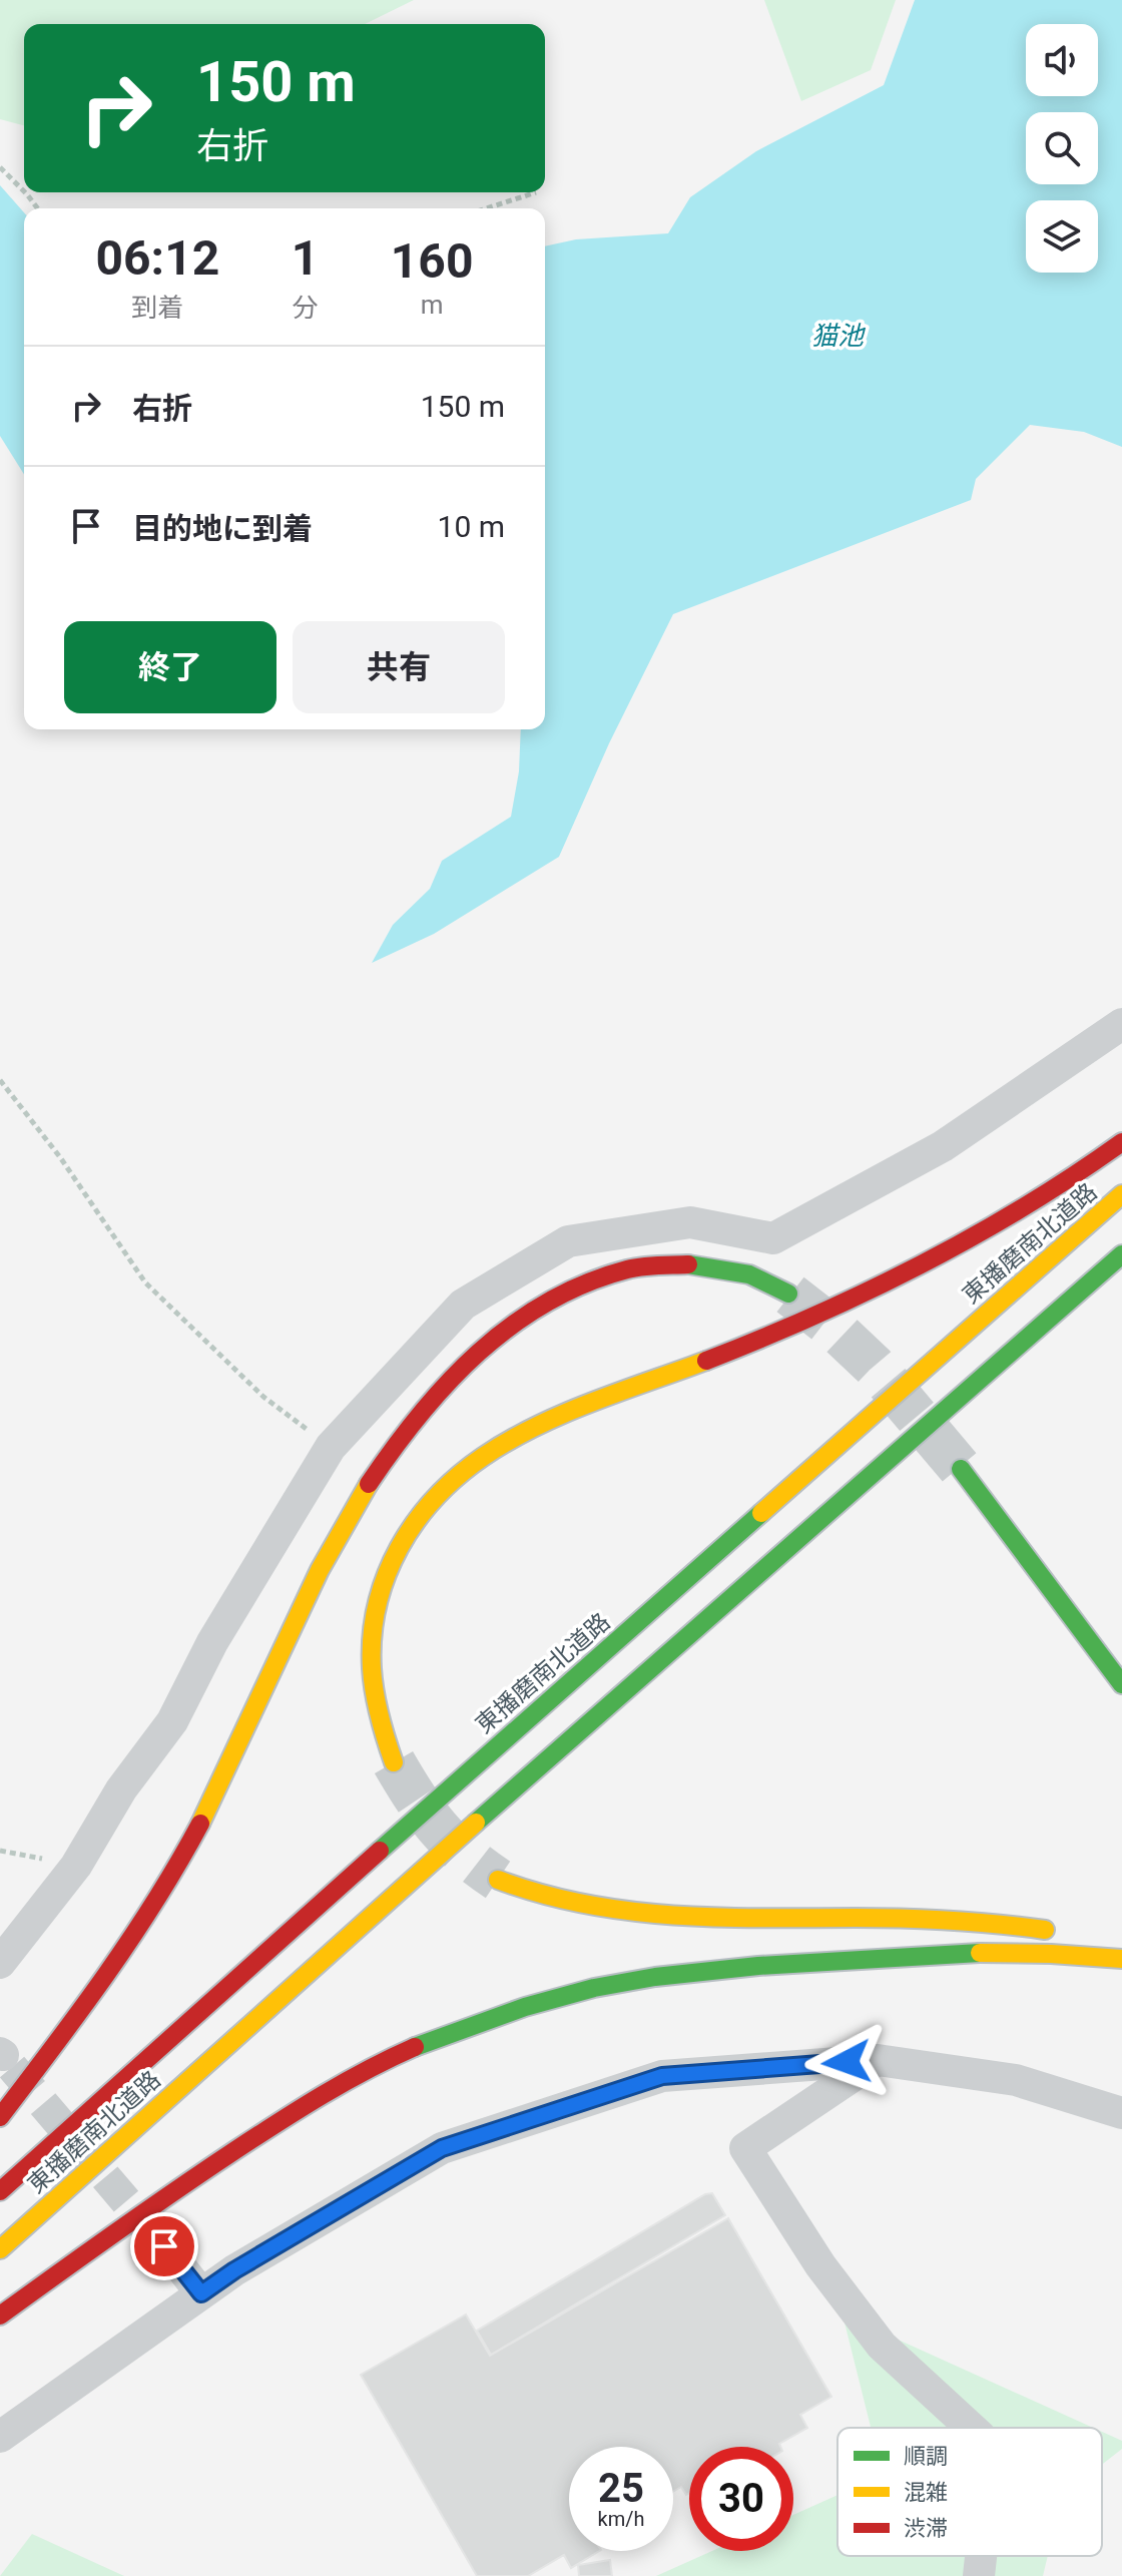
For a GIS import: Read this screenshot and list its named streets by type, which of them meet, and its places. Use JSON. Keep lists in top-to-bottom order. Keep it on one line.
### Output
{"streets":{"highway":["東播磨南北道路"]},"water":["猫池"],"legend":["順調","混雑","渋滞"],"page":{"turn":["150 m","右折"],"eta":["06:12","到着","1","分","160","m"],"list":[{"name":"右折","value":"150 m"},{"name":"目的地に到着","value":"10 m"}],"buttons":["終了","共有"],"speed":"25 km/h","limit":"30"}}
